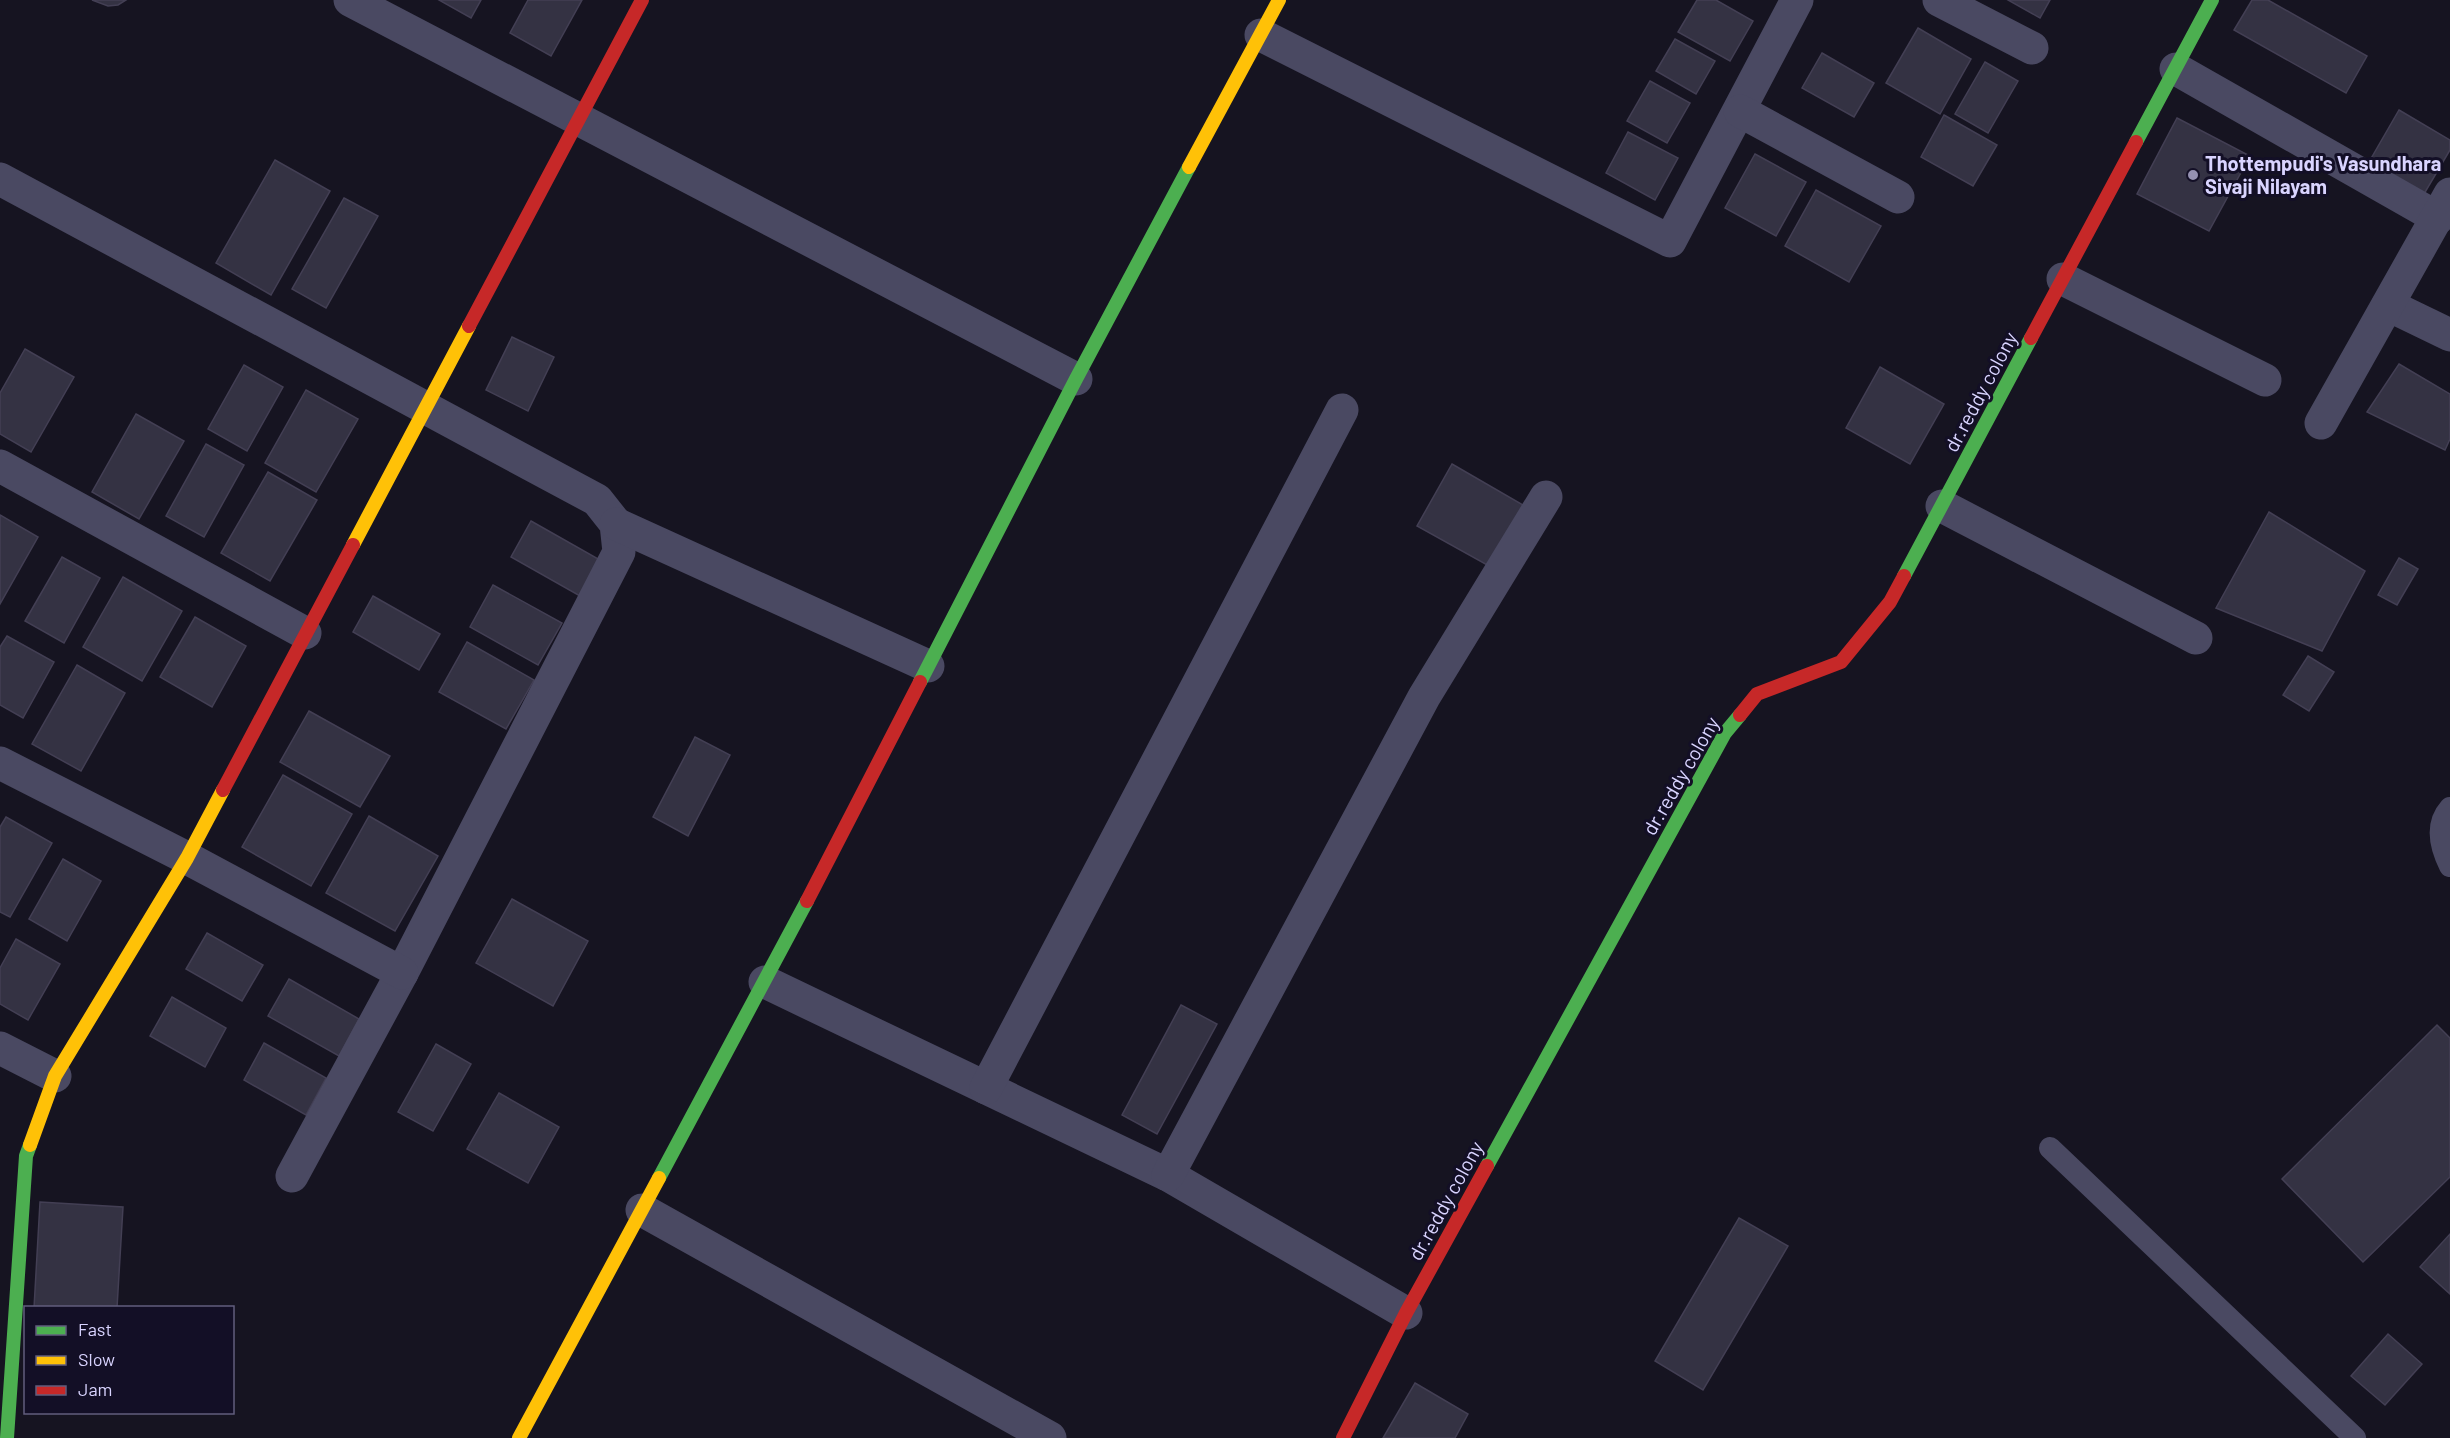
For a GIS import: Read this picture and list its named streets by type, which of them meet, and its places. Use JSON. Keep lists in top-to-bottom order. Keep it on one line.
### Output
{"streets":{"street":["dr.reddy colony"]},"places":["Thottempudi's Vasundhara Sivaji Nilayam"],"legend":["Fast","Slow","Jam"]}
